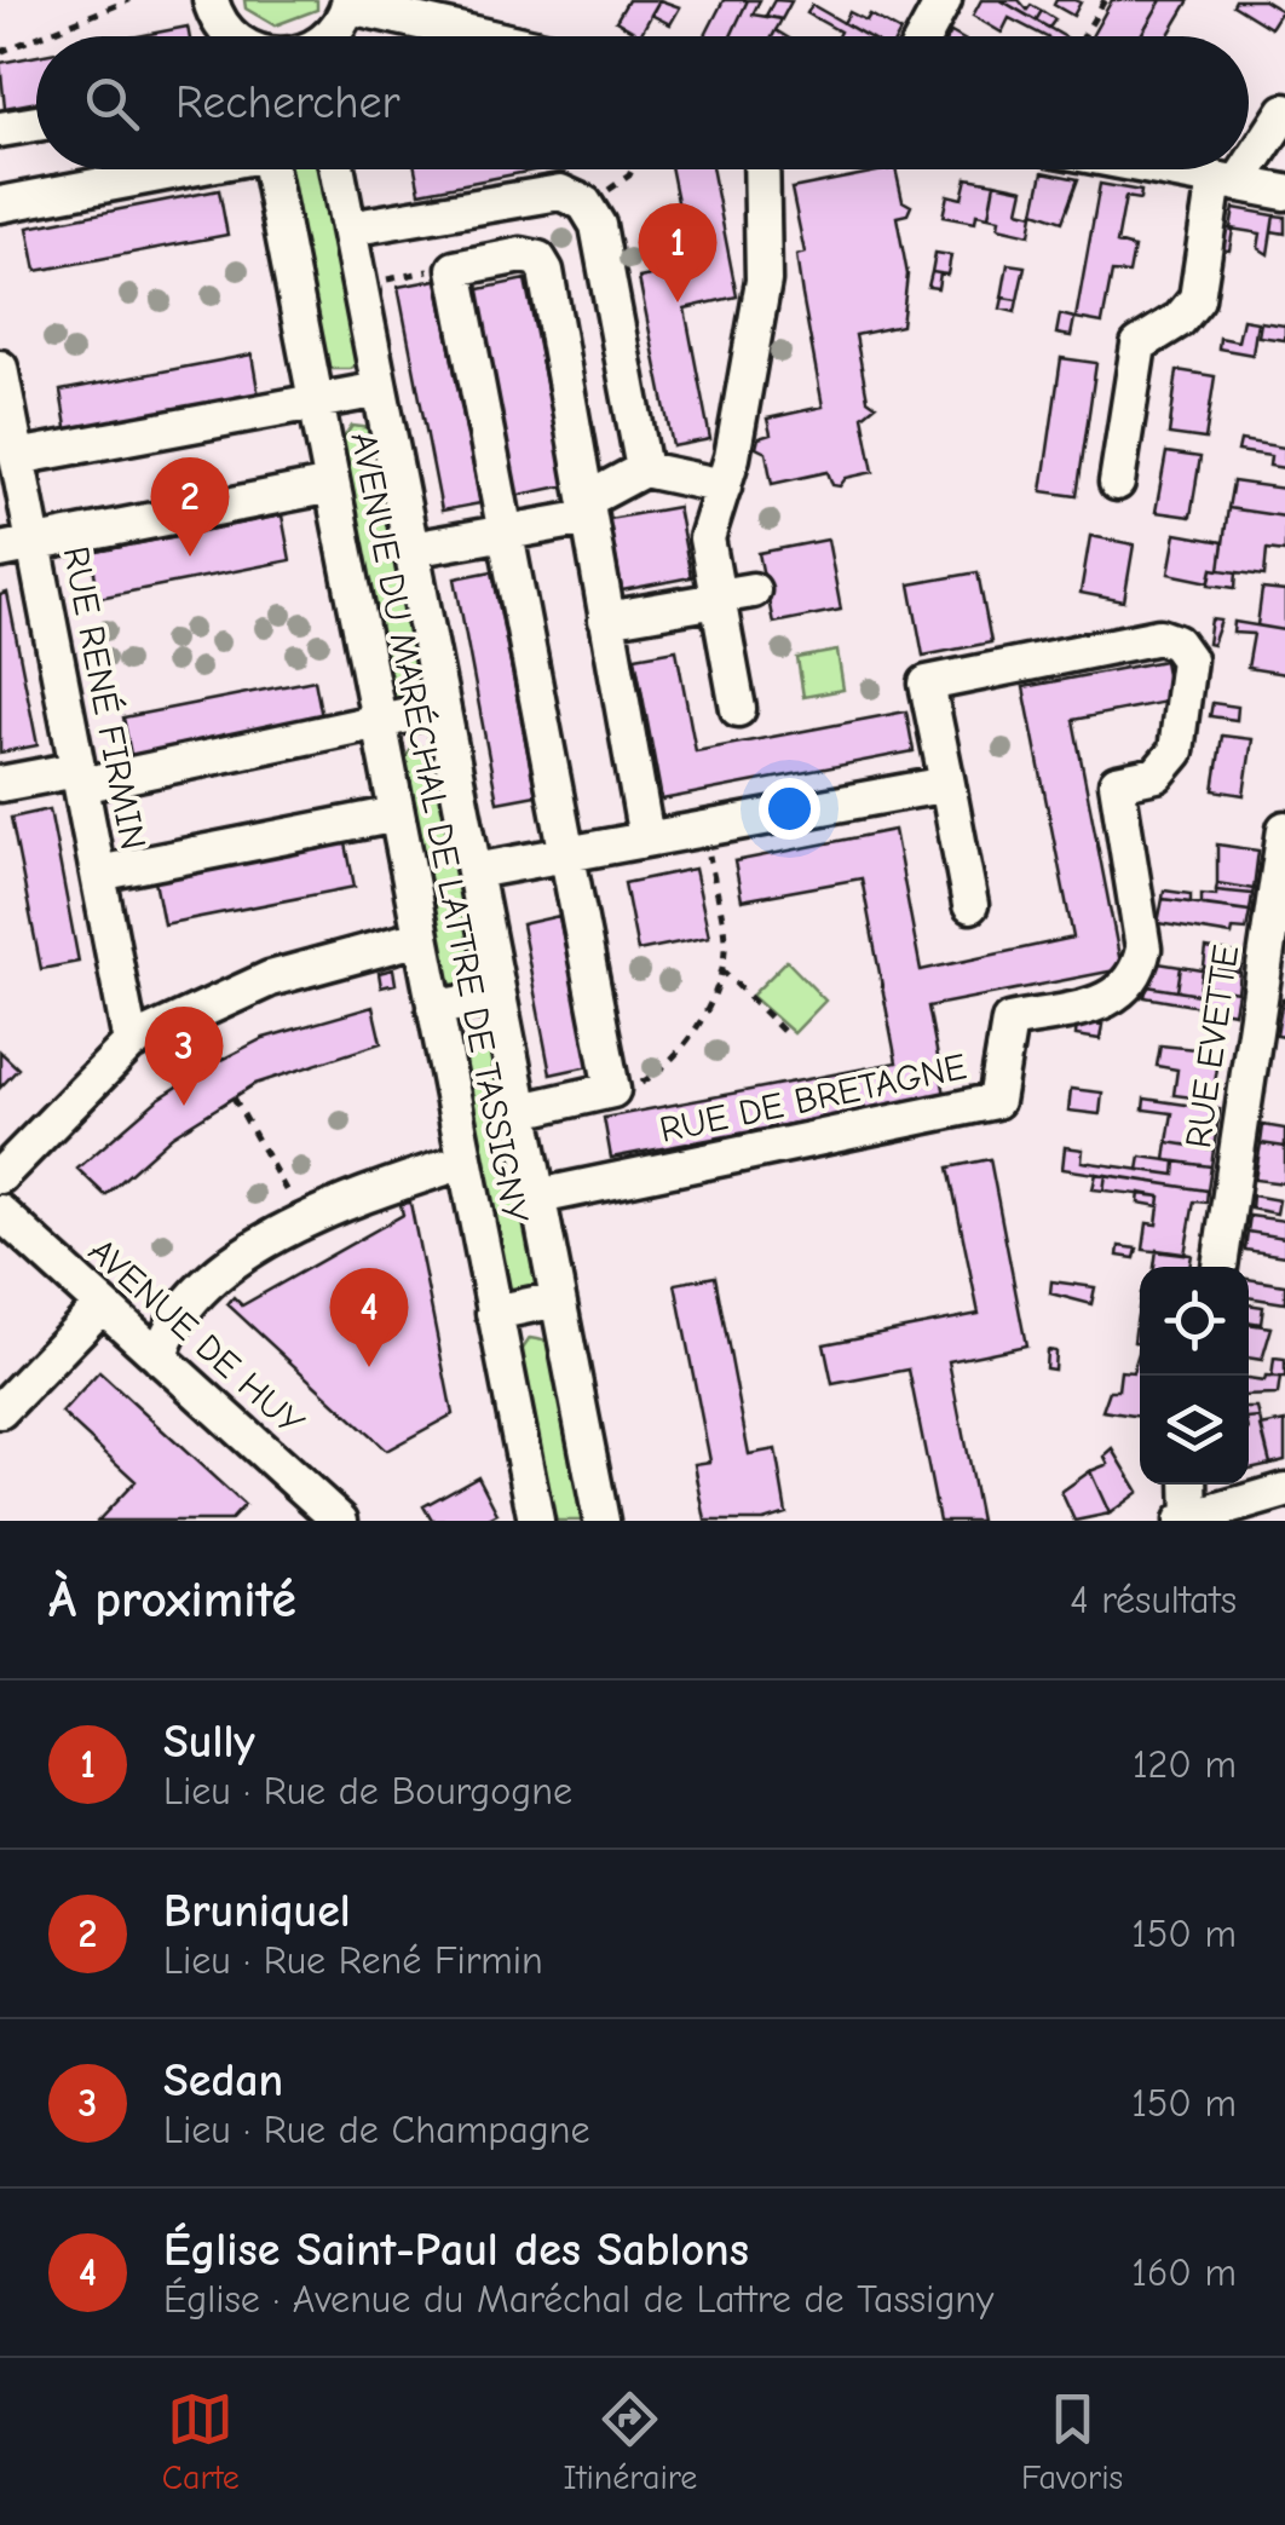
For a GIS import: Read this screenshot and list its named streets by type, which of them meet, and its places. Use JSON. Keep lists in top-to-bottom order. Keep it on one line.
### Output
{"streets":{"street":["RUE RENÉ FIRMIN","AVENUE DU MARÉCHAL DE LATTRE DE TASSIGNY","RUE EVETTE","RUE DE BRETAGNE","AVENUE DE HUY"]},"crossings":[["AVENUE DU MARÉCHAL DE LATTRE DE TASSIGNY","RUE DE BRETAGNE"]],"page":{"search":"Rechercher","pins":["1","2","3","4"],"heading":["À proximité","4 résultats"],"list":[{"mark":"1","name":"Sully","note":"Lieu · Rue de Bourgogne","value":"120 m"},{"mark":"2","name":"Bruniquel","note":"Lieu · Rue René Firmin","value":"150 m"},{"mark":"3","name":"Sedan","note":"Lieu · Rue de Champagne","value":"150 m"},{"mark":"4","name":"Église Saint-Paul des Sablons","note":"Église · Avenue du Maréchal de Lattre de Tassigny","value":"160 m"}],"nav":["Carte","Itinéraire","Favoris"]}}
